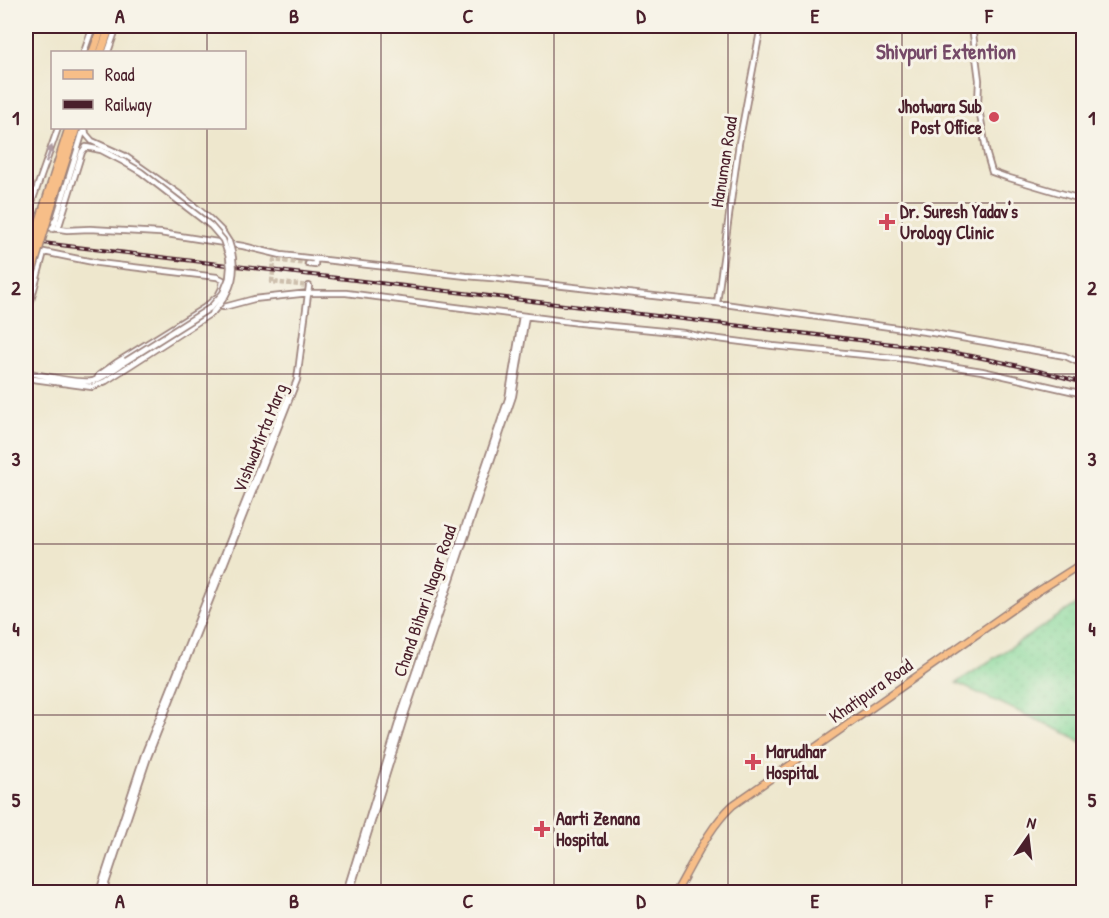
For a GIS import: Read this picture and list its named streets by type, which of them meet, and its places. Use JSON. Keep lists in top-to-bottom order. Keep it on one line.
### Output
{"streets":{"main road":["Khatipura Road"],"street":["Hanuman Road","VishwaMirta Marg","Chand Bihari Nagar Road"]},"districts":["Shivpuri Extention"],"places":{"other":["Jhotwara Sub Post Office"],"health":["Dr. Suresh Yadav's Urology Clinic","Marudhar Hospital","Aarti Zenana Hospital"]},"legend":["Road","Railway"],"north":"top","grid":{"columns":["A","B","C","D","E","F"],"rows":["1","2","3","4","5"]}}
